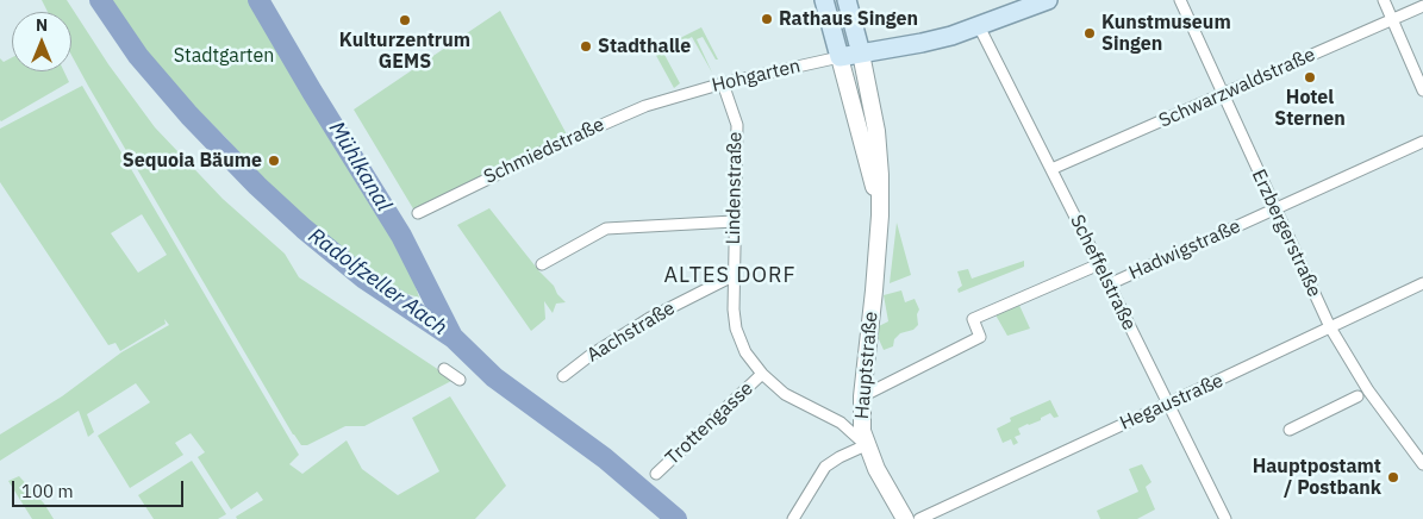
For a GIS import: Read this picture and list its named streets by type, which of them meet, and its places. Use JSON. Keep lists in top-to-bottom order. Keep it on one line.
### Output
{"streets":{"main road":["Hauptstraße"],"street":["Hohgarten","Schwarzwaldstraße","Schmiedstraße","Lindenstraße","Erzbergerstraße","Hadwigstraße","Scheffelstraße","Aachstraße","Hegaustraße","Trottengasse"]},"crossings":[["Hohgarten","Schmiedstraße"],["Hohgarten","Lindenstraße"],["Hohgarten","Hauptstraße"],["Schwarzwaldstraße","Erzbergerstraße"],["Schwarzwaldstraße","Scheffelstraße"],["Lindenstraße","Aachstraße"],["Lindenstraße","Hauptstraße"],["Lindenstraße","Trottengasse"],["Erzbergerstraße","Hadwigstraße"],["Erzbergerstraße","Hegaustraße"],["Hadwigstraße","Scheffelstraße"],["Scheffelstraße","Hegaustraße"]],"districts":["ALTES DORF"],"water":["Mühlkanal","Radolfzeller Aach"],"parks":["Stadtgarten"],"places":["Rathaus Singen","Kulturzentrum GEMS","Kunstmuseum Singen","Stadthalle","Hotel Sternen","Sequoia Bäume","Hauptpostamt / Postbank"],"scale_bar":"100 m","north":"top"}
